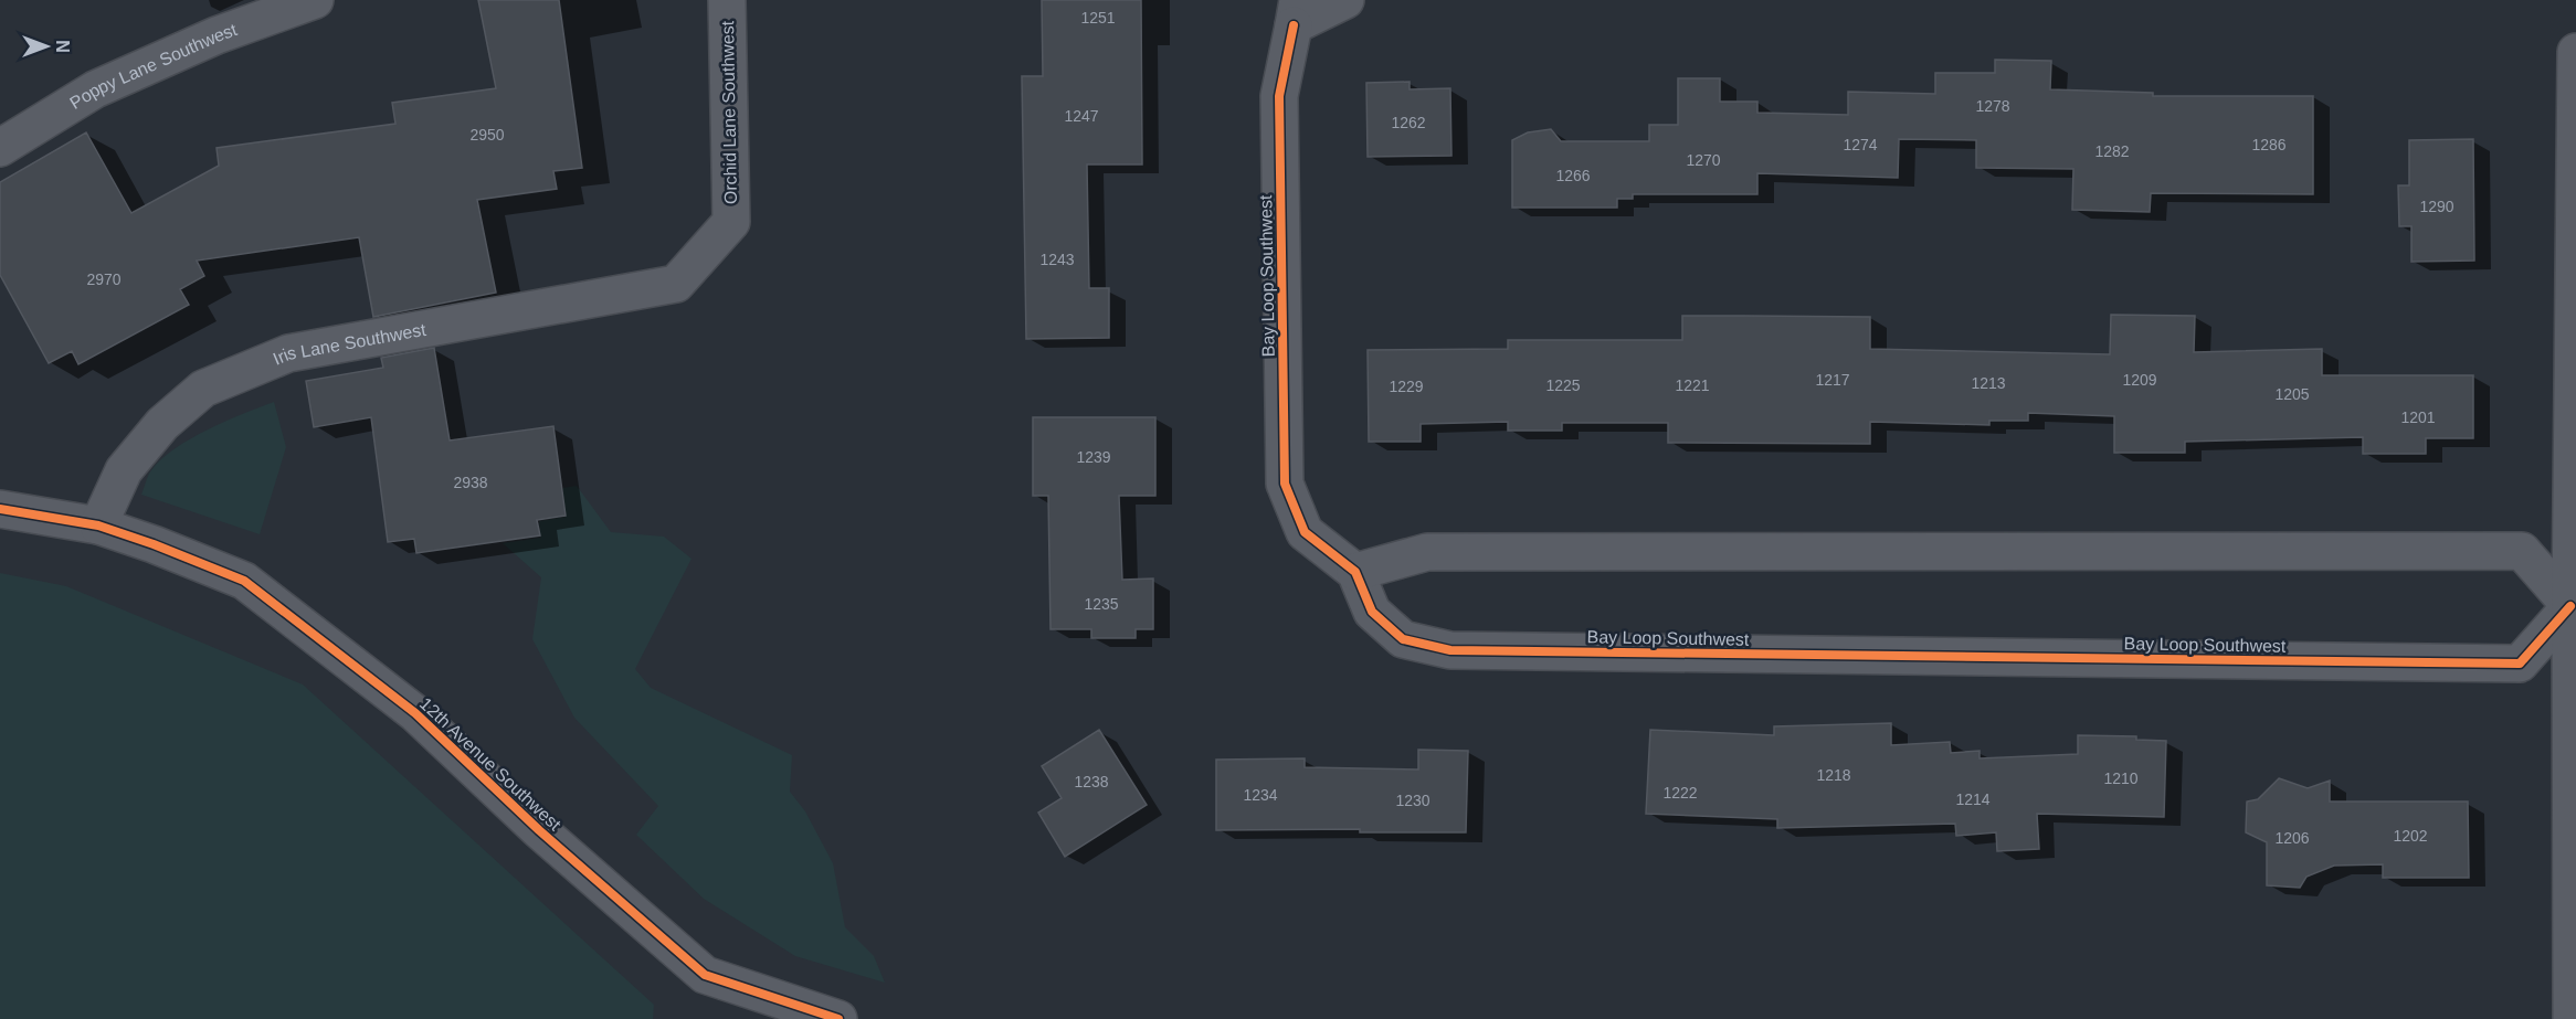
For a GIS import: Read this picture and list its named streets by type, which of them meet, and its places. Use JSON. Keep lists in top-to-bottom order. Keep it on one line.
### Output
{"streets":{"street":["Poppy Lane Southwest","Orchid Lane Southwest","Bay Loop Southwest","Iris Lane Southwest","12th Avenue Southwest"]},"crossings":[["Orchid Lane Southwest","Iris Lane Southwest"],["Iris Lane Southwest","12th Avenue Southwest"]],"house_numbers":["1251","1278","1247","1262","2950","1274","1286","1282","1270","1266","1290","1243","2970","1217","1209","1213","1225","1221","1229","1205","1201","1239","2938","1235","1218","1210","1238","1222","1234","1214","1230","1202","1206"],"north":"right"}
